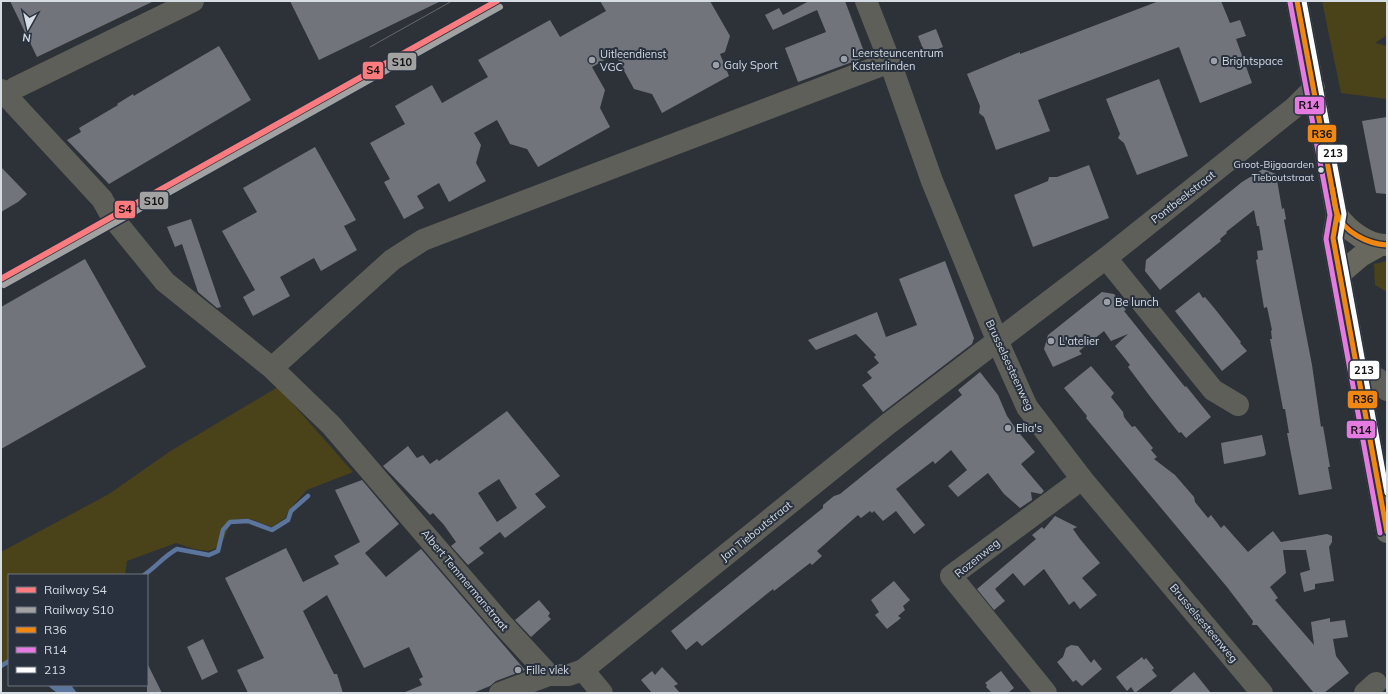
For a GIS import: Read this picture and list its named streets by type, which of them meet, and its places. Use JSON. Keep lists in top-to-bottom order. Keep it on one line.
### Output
{"streets":{"street":["Pontbeekstraat","Brusselsesteenweg","Jan Tieboutstraat","Rozenweg","Albert Temmermanstraat"]},"crossings":[["Pontbeekstraat","Brusselsesteenweg"],["Pontbeekstraat","Jan Tieboutstraat"],["Brusselsesteenweg","Jan Tieboutstraat"],["Brusselsesteenweg","Rozenweg"],["Jan Tieboutstraat","Albert Temmermanstraat"]],"places":["Leersteuncentrum Kasterlinden","Uitleendienst VGC","Brightspace","Galy Sport","Groot-Bijgaarden Tieboutstraat","Be lunch","L'atelier","Elia's","Fille vlek"],"lines":["rail line S4","transit line R36","transit line 213","transit line R14","rail line S10"],"legend":["Railway S4","Railway S10","R36","R14","213"],"north":"bottom"}
